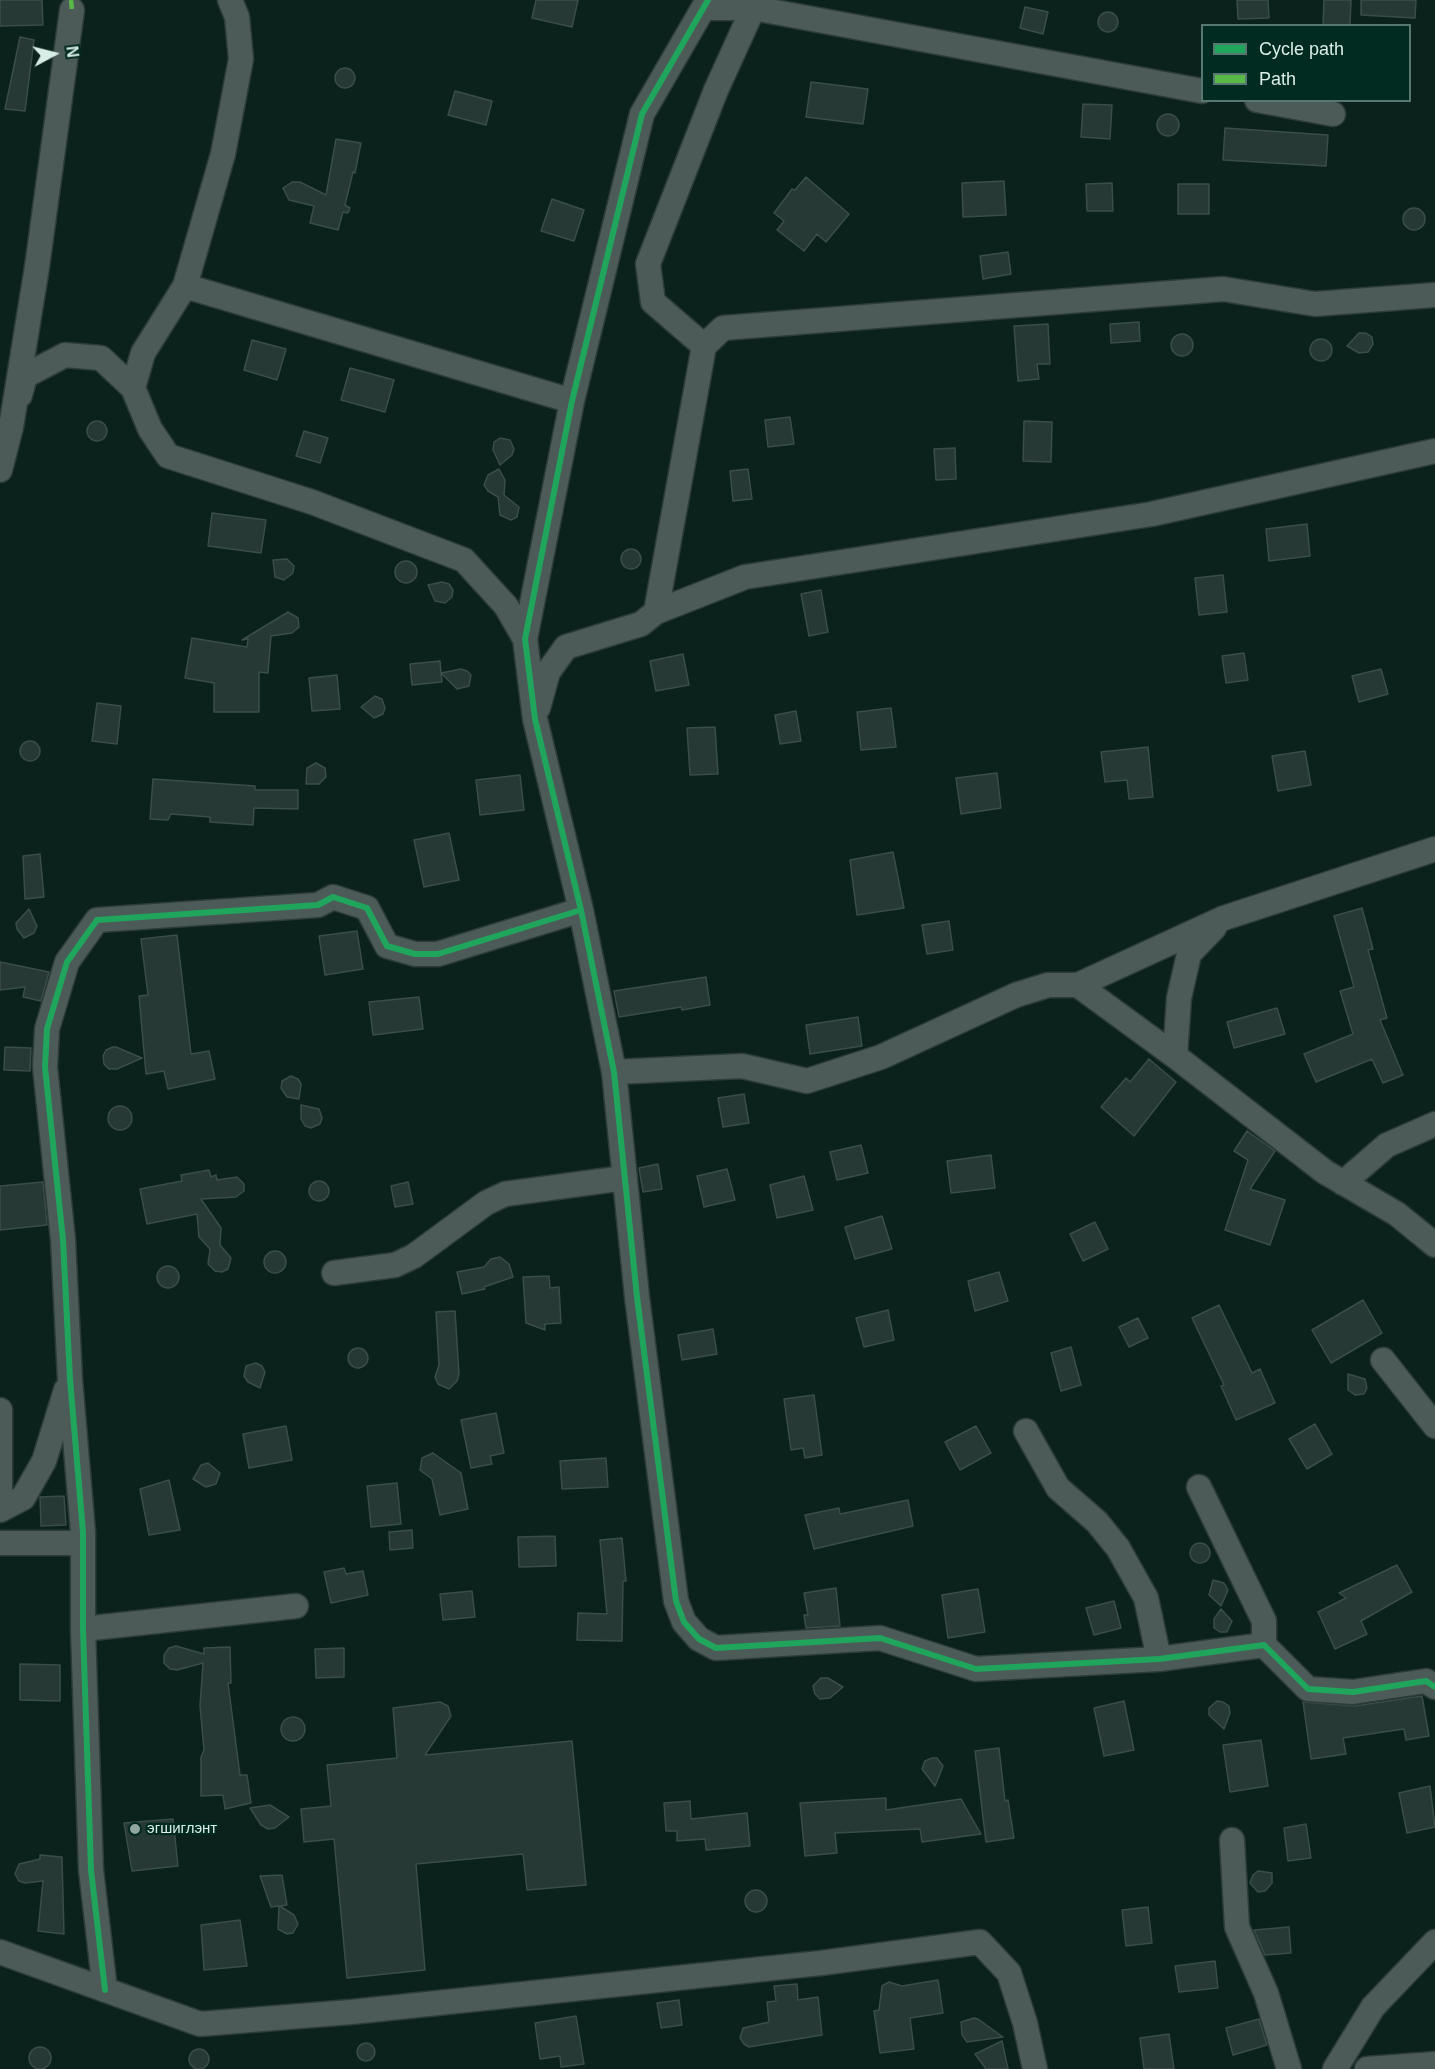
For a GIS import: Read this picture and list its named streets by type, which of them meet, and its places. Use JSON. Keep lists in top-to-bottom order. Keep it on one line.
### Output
{"places":["эгшиглэнт"],"legend":["Cycle path","Path"],"north":"right"}
